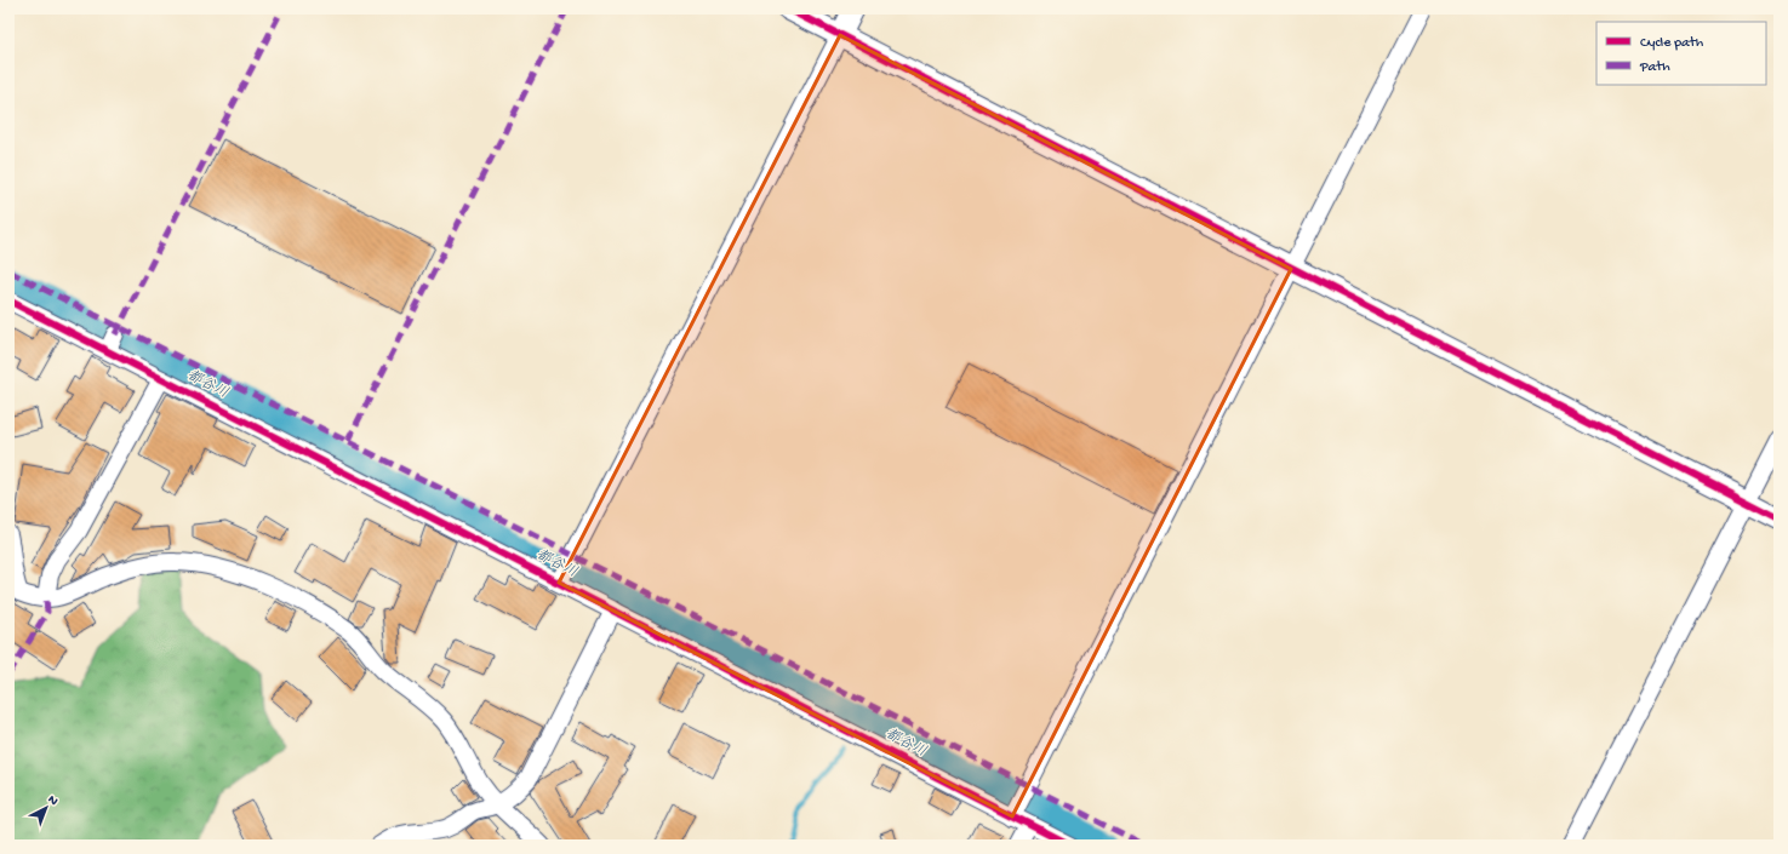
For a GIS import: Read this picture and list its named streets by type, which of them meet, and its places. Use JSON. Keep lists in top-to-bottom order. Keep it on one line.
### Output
{"water":["都谷川"],"legend":["Cycle path","Path"],"north":"top right"}
